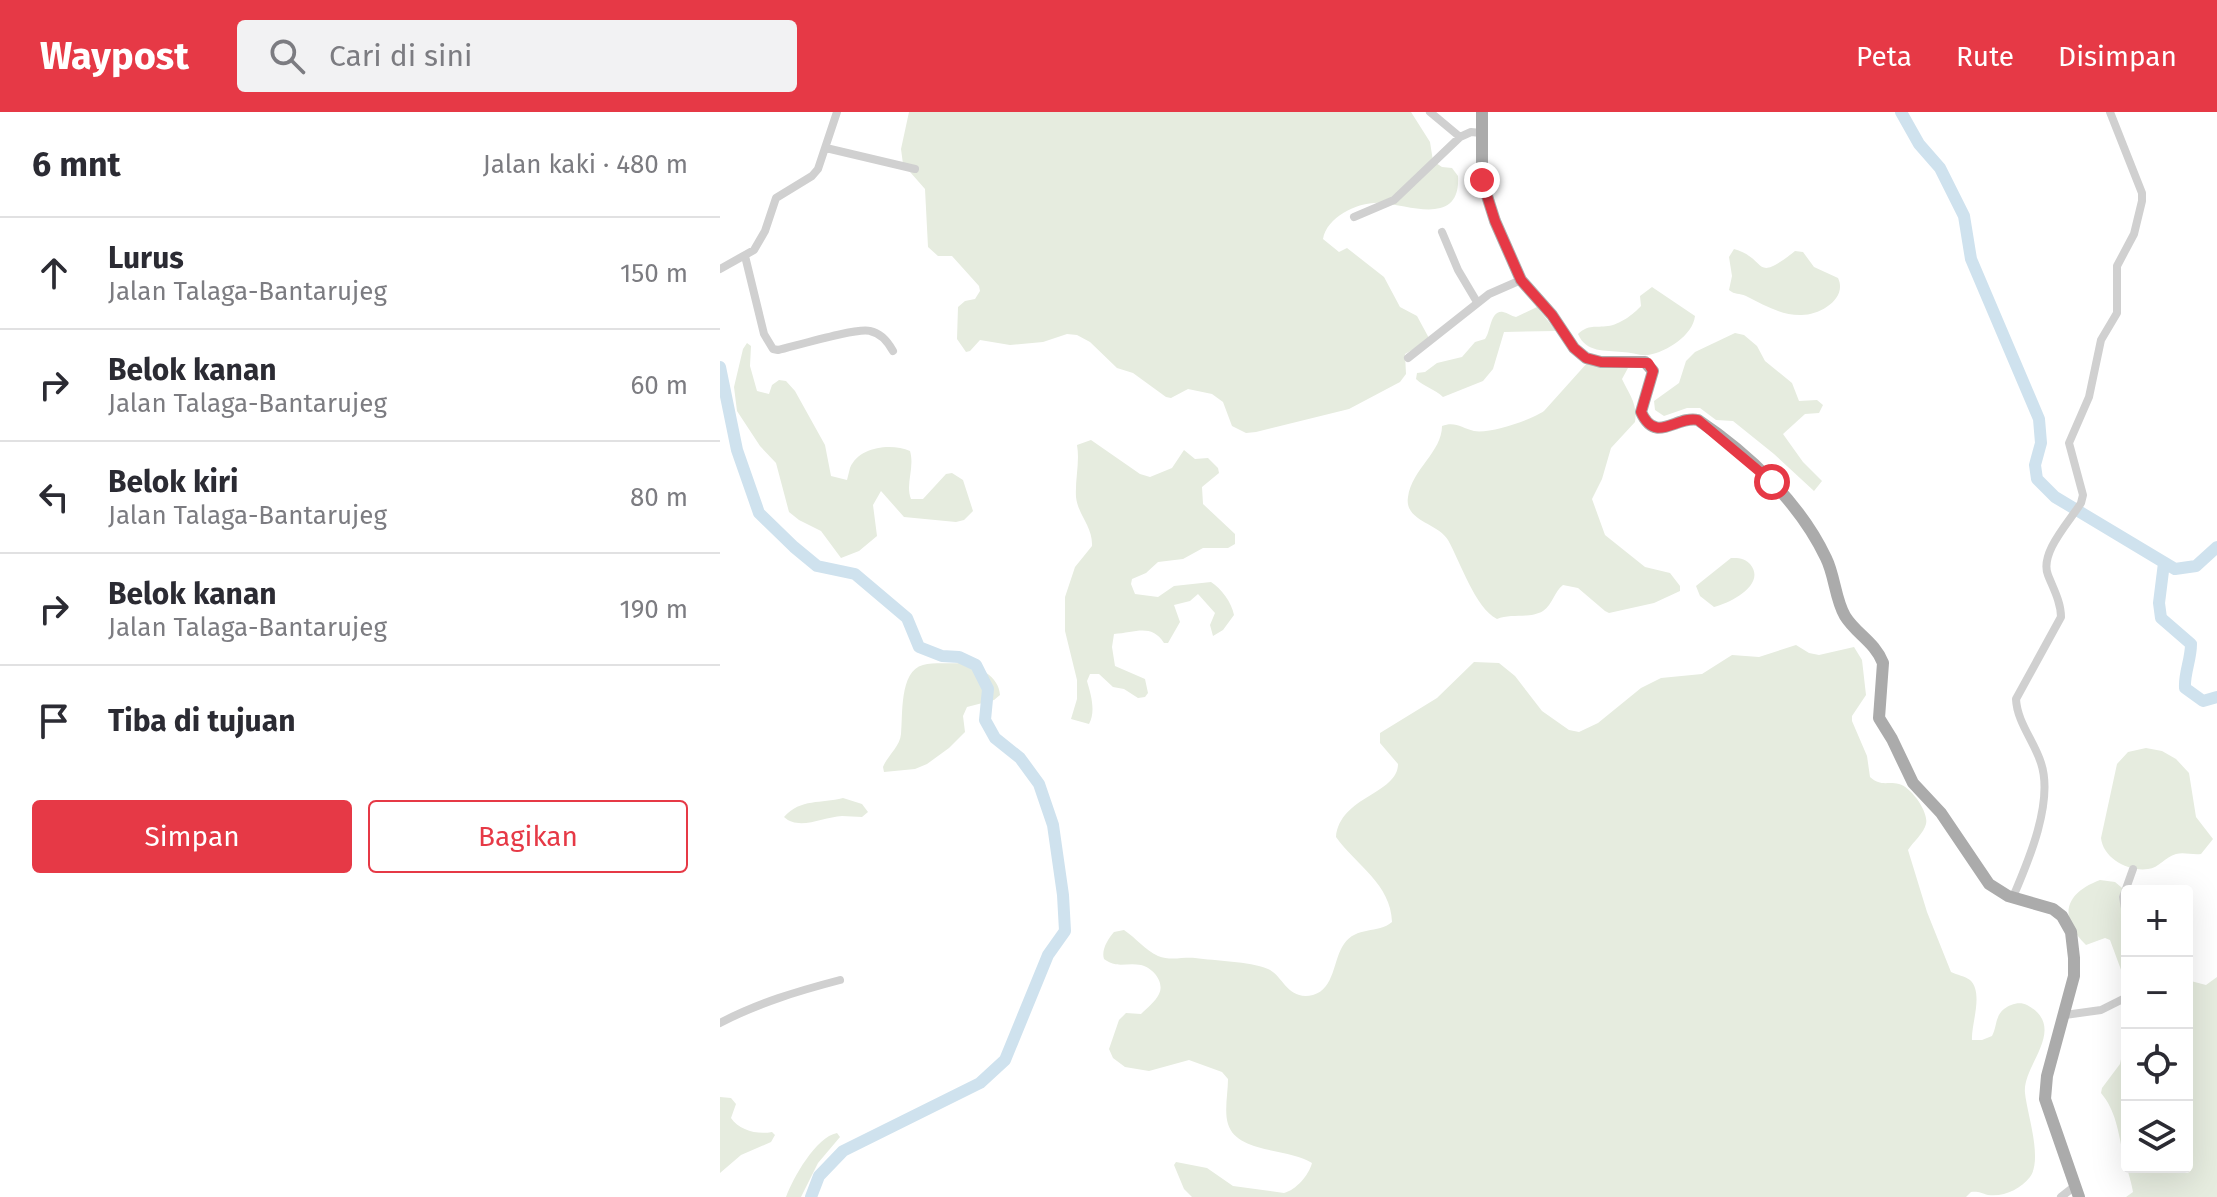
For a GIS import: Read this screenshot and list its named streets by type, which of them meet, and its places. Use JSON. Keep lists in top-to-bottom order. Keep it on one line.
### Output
{"page":{"header":"Waypost","search":"Cari di sini","nav":["Peta","Rute","Disimpan"],"heading":["6 mnt","Jalan kaki · 480 m"],"list":[["Lurus","Jalan Talaga-Bantarujeg","150 m"],["Belok kanan","Jalan Talaga-Bantarujeg","60 m"],["Belok kiri","Jalan Talaga-Bantarujeg","80 m"],["Belok kanan","Jalan Talaga-Bantarujeg","190 m"],"Tiba di tujuan"],"buttons":["Simpan","Bagikan"],"map_buttons":["+","−"]}}
